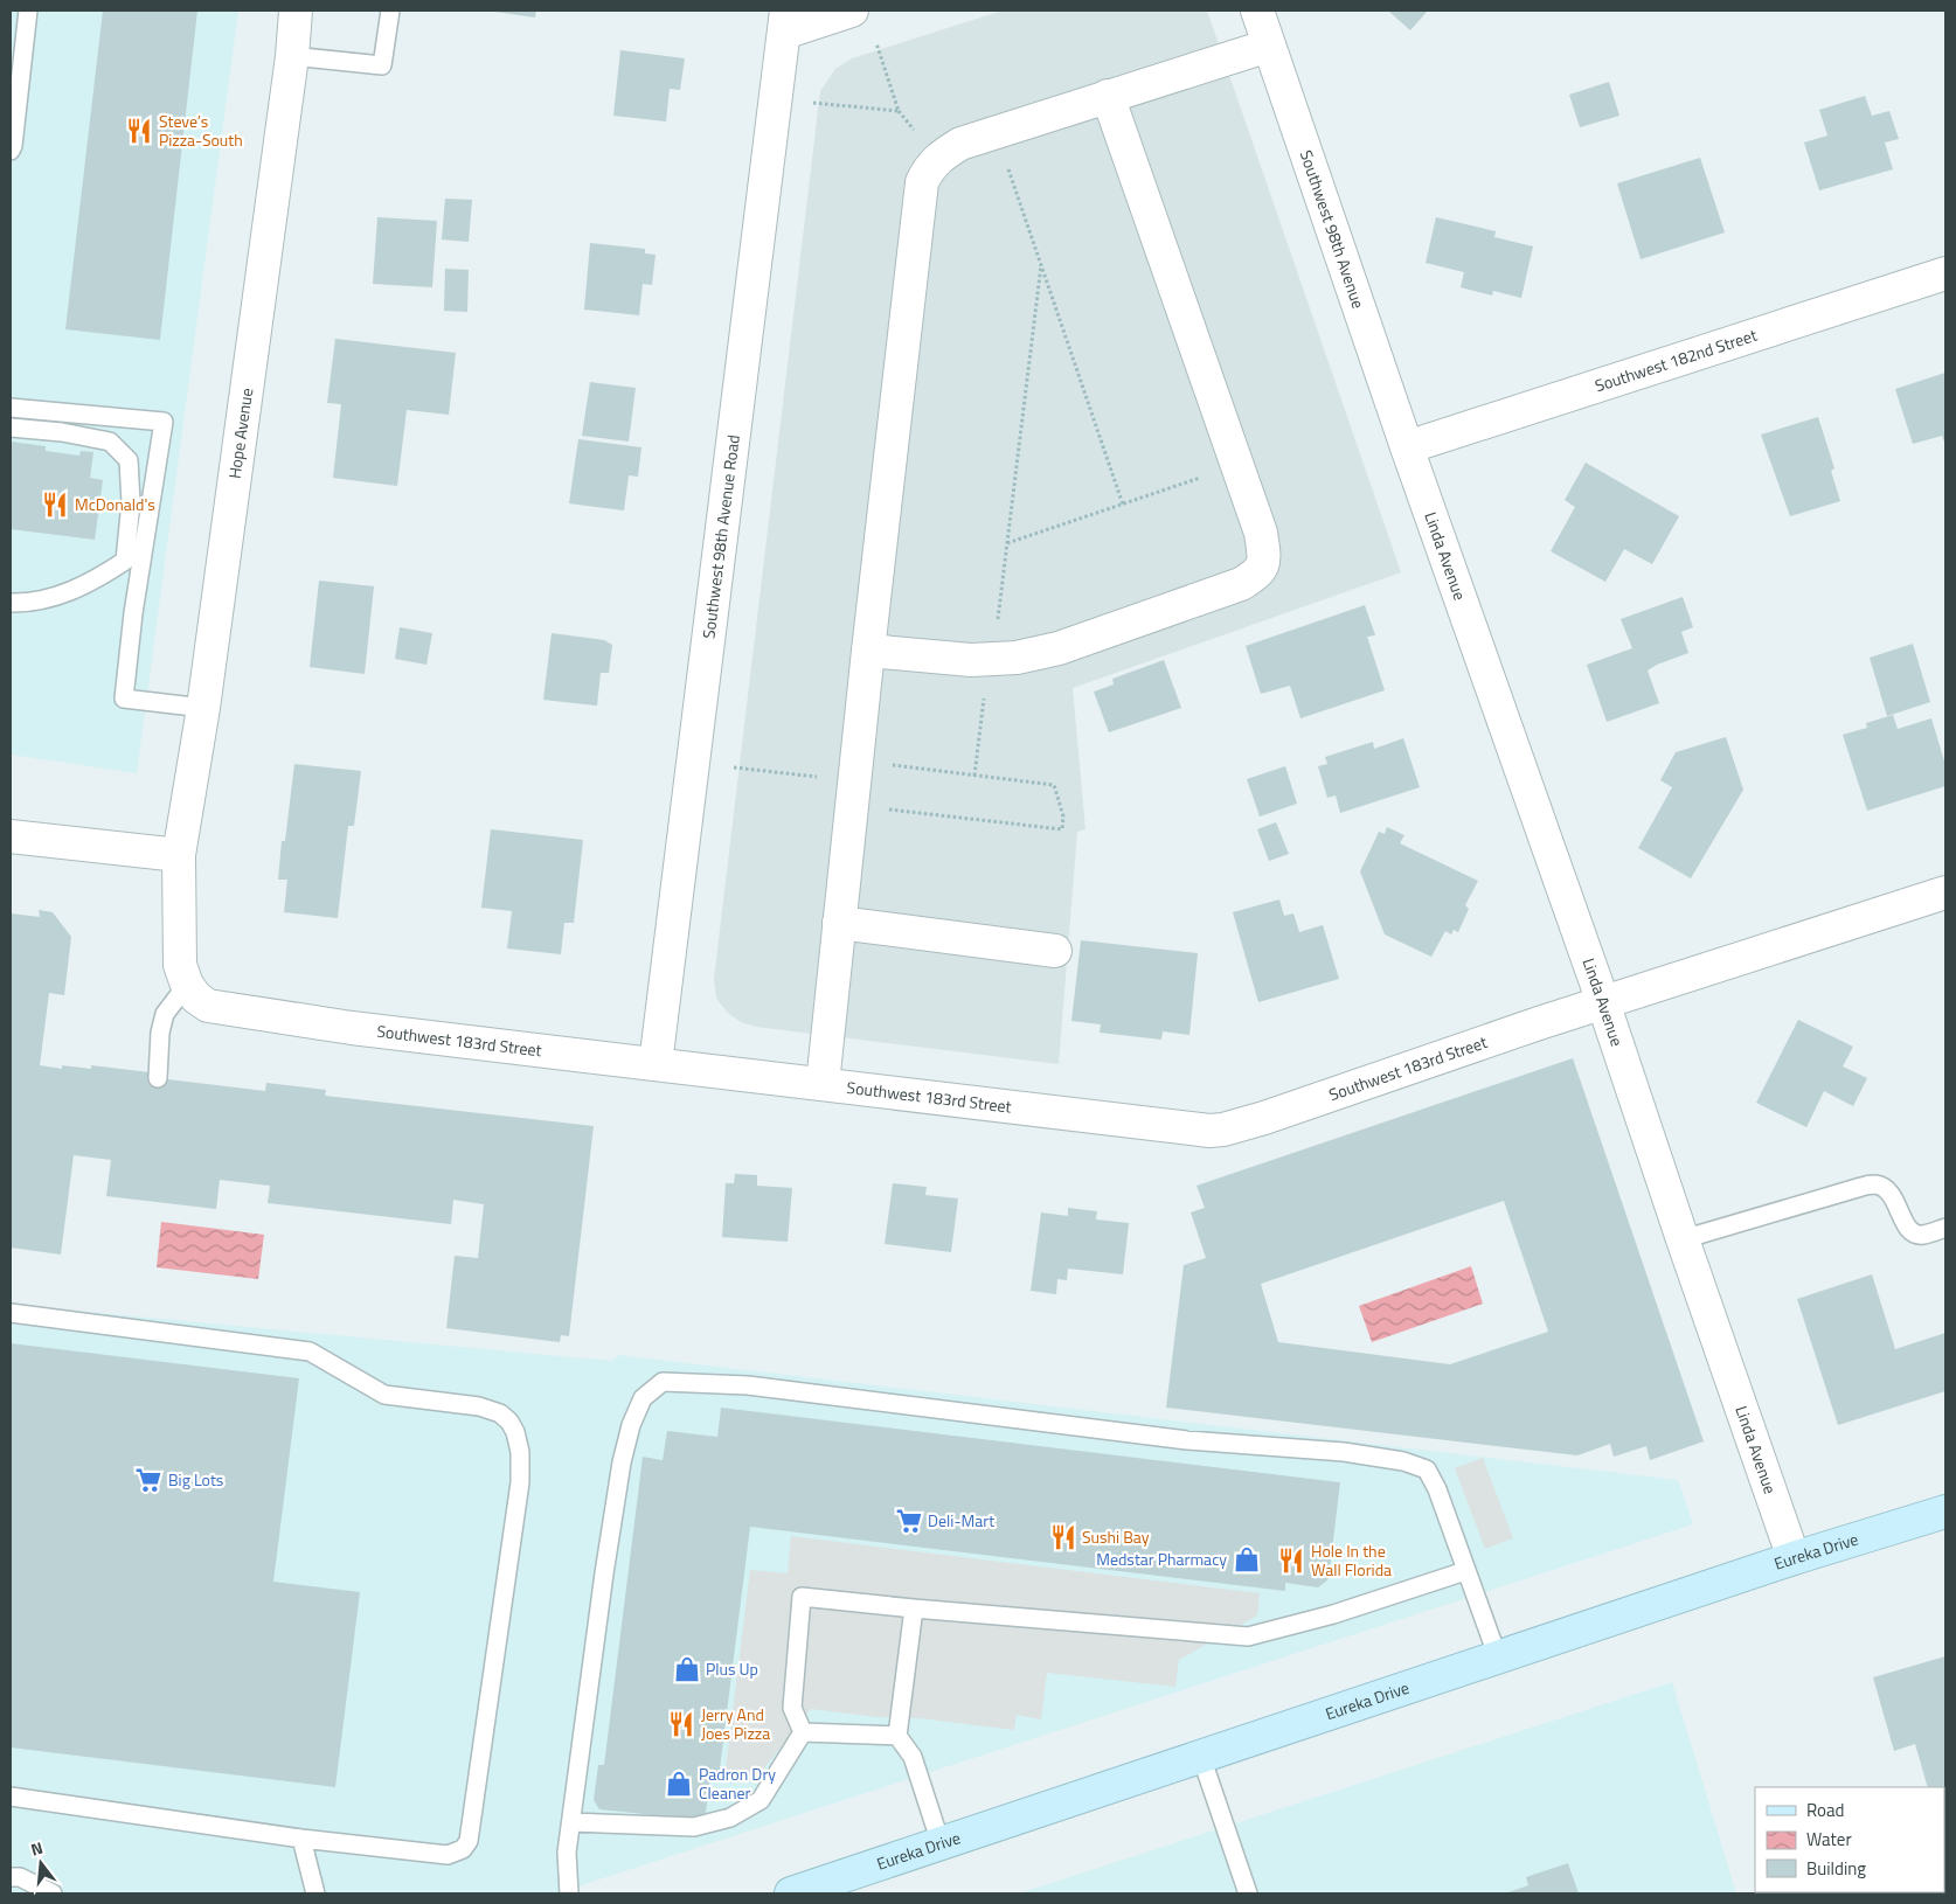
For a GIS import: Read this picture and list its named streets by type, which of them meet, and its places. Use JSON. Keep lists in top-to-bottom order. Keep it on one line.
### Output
{"streets":{"main road":["Eureka Drive"],"street":["Southwest 98th Avenue","Southwest 182nd Street","Hope Avenue","Southwest 98th Avenue Road","Linda Avenue","Southwest 183rd Street"]},"crossings":[["Southwest 98th Avenue","Southwest 182nd Street"],["Southwest 98th Avenue","Linda Avenue"],["Southwest 182nd Street","Linda Avenue"],["Hope Avenue","Southwest 183rd Street"],["Southwest 98th Avenue Road","Southwest 183rd Street"],["Linda Avenue","Southwest 183rd Street"],["Linda Avenue","Eureka Drive"]],"places":{"restaurant":["Steve’s Pizza-South","McDonald's","Sushi Bay","Hole In the Wall Florida","Jerry And Joes Pizza"],"supermarket":["Big Lots","Deli-Mart"],"shop":["Medstar Pharmacy","Plus Up","Padron Dry Cleaner"]},"legend":["Road","Water","Building"],"north":"top"}
